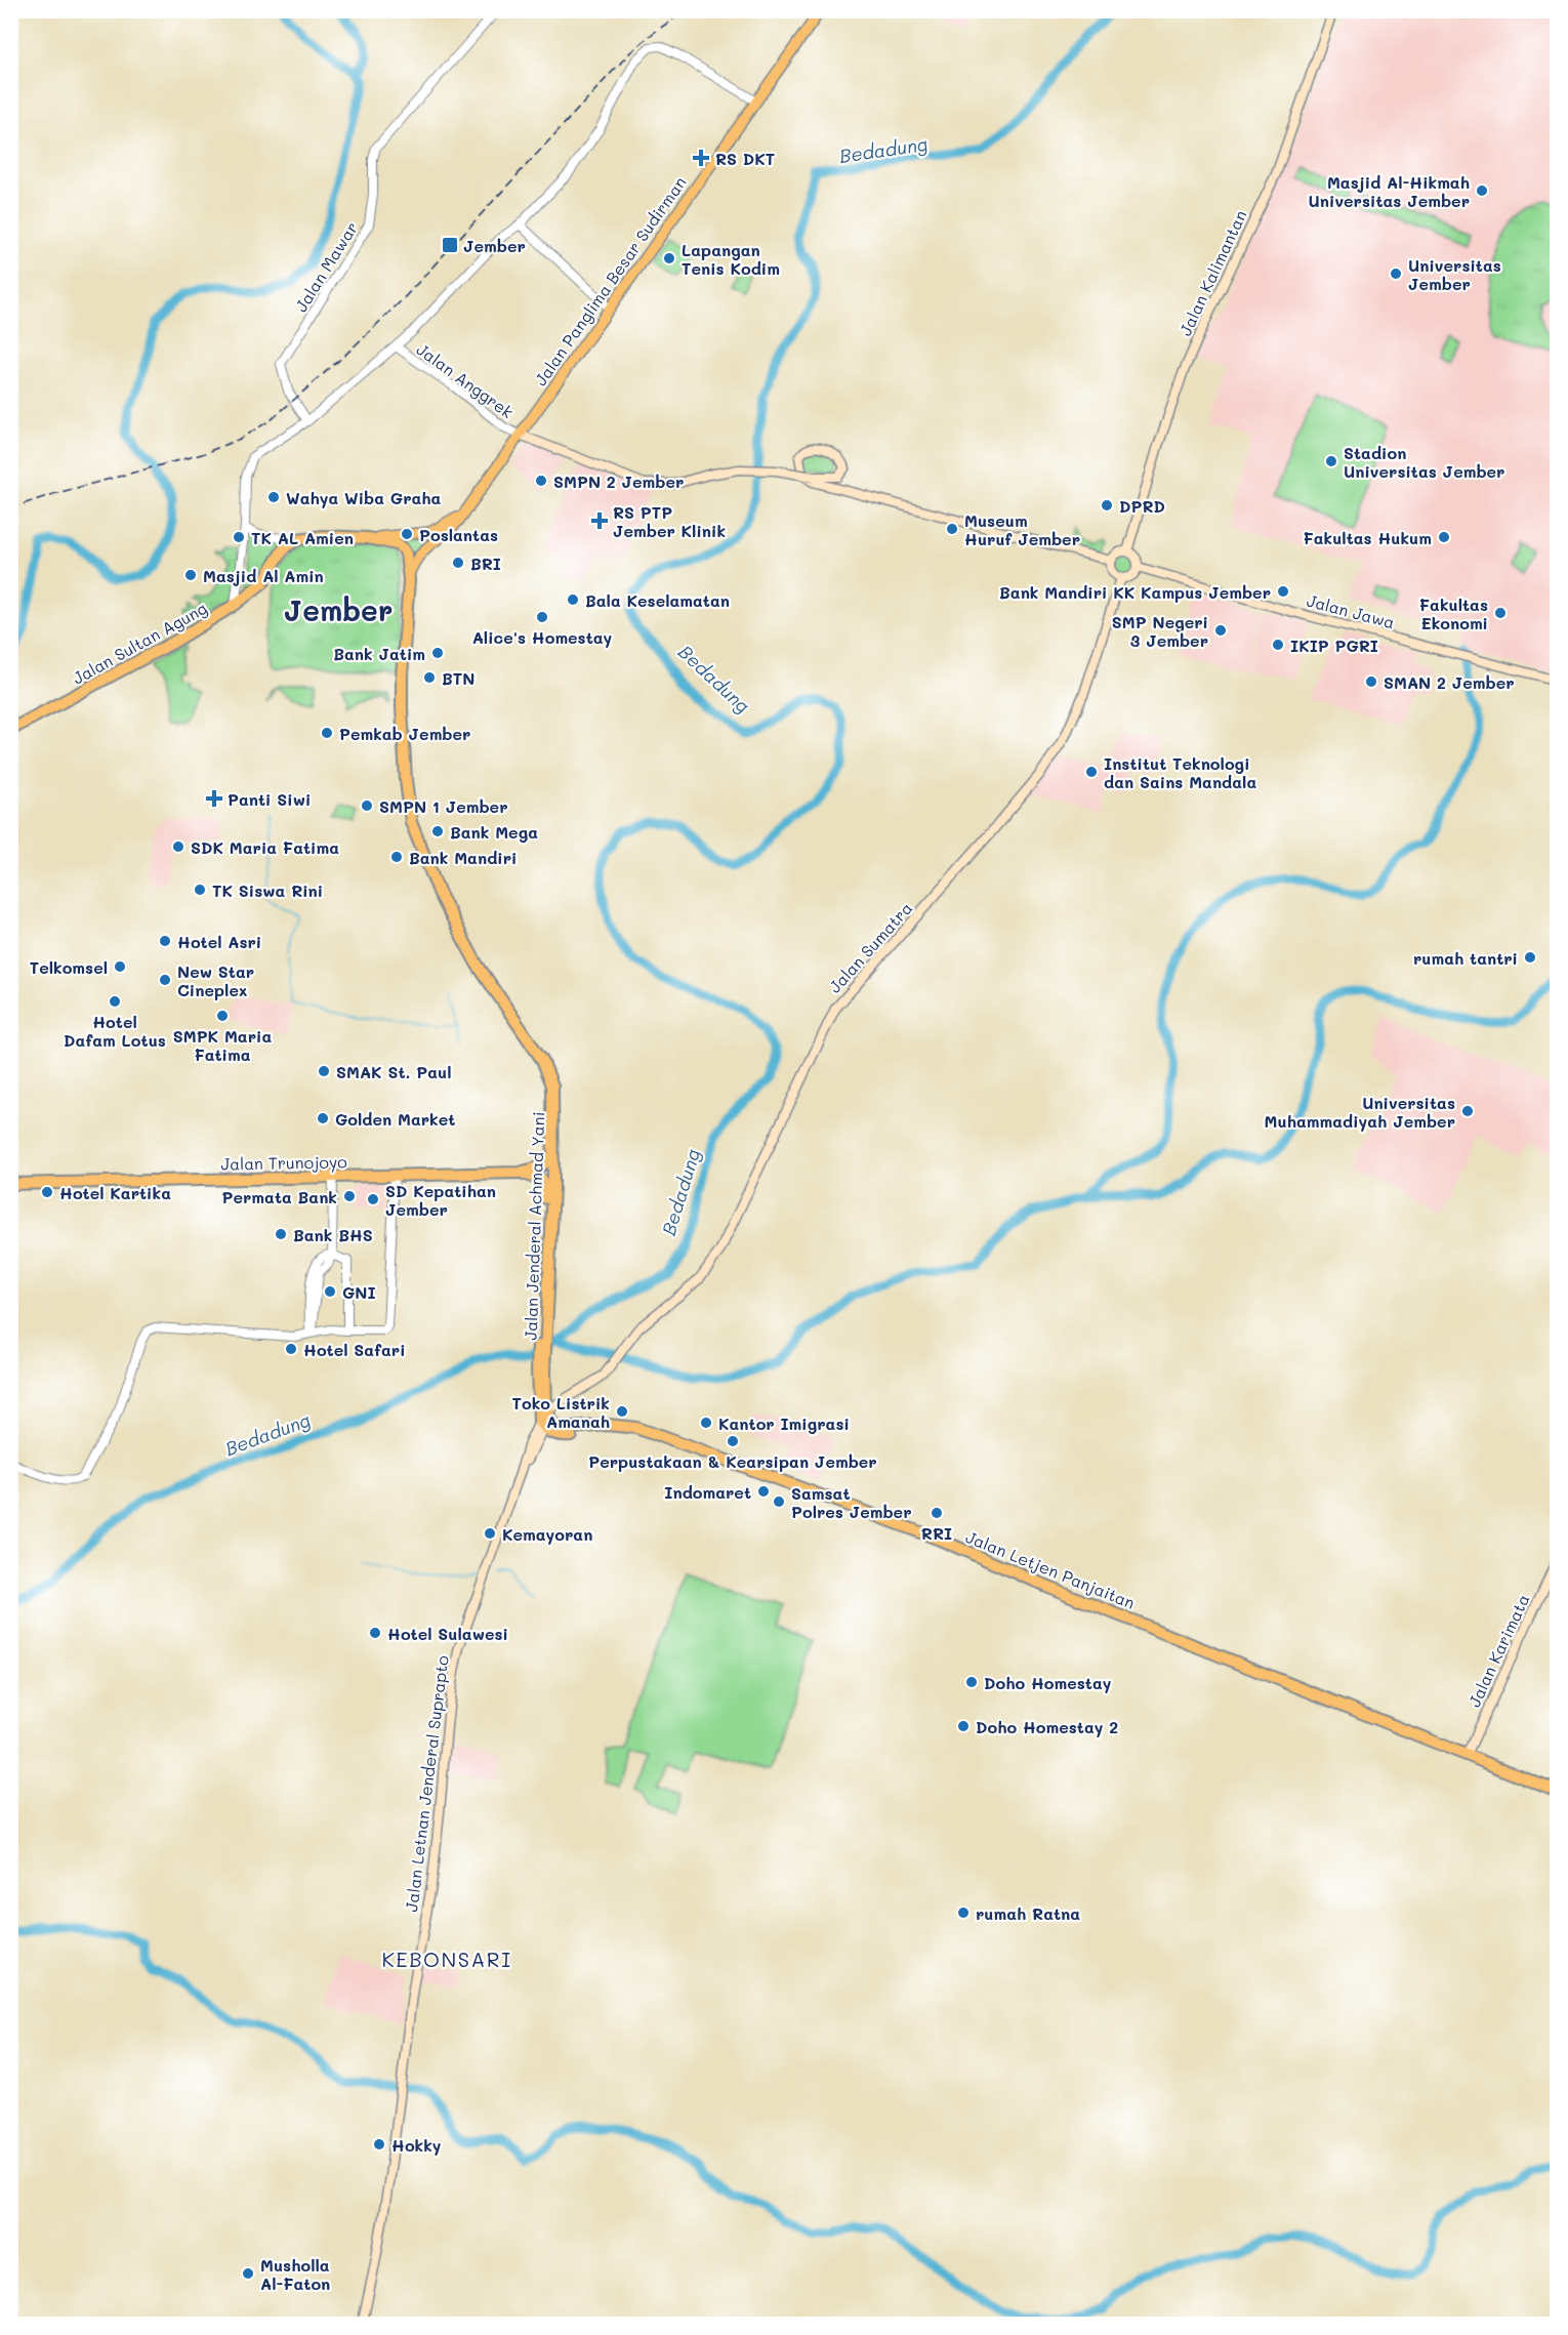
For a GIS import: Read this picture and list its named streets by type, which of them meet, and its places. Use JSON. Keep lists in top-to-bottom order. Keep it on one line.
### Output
{"streets":{"highway":["Jalan Sultan Agung","Jalan Trunojoyo","Jalan Jenderal Achmad Yani","Jalan Letjen Panjaitan"],"main road":["Jalan Kalimantan","Jalan Panglima Besar Sudirman","Jalan Jawa","Jalan Sumatra","Jalan Karimata","Jalan Letnan Jenderal Suprapto"],"street":["Jalan Mawar","Jalan Anggrek"]},"crossings":[["Jalan Kalimantan","Jalan Jawa"],["Jalan Kalimantan","Jalan Sumatra"],["Jalan Panglima Besar Sudirman","Jalan Anggrek"],["Jalan Panglima Besar Sudirman","Jalan Jenderal Achmad Yani"],["Jalan Jawa","Jalan Sumatra"],["Jalan Sumatra","Jalan Jenderal Achmad Yani"],["Jalan Sumatra","Jalan Letnan Jenderal Suprapto"],["Jalan Trunojoyo","Jalan Jenderal Achmad Yani"],["Jalan Jenderal Achmad Yani","Jalan Letnan Jenderal Suprapto"],["Jalan Letjen Panjaitan","Jalan Karimata"]],"districts":["Jember","KEBONSARI"],"water":["Bedadung"],"places":{"health":["RS DKT","RS PTP Jember Klinik","Panti Siwi"],"other":["Masjid Al-Hikmah Universitas Jember","Lapangan Tenis Kodim","Universitas Jember","Stadion Universitas Jember","SMPN 2 Jember","Wahya Wiba Graha","DPRD","Museum Huruf Jember","Poslantas","TK AL Amien","Fakultas Hukum","BRI","Masjid Al Amin","Bank Mandiri KK Kampus Jember","Bala Keselamatan","Fakultas Ekonomi","Alice's Homestay","SMP Negeri 3 Jember","IKIP PGRI","Bank Jatim","BTN","SMAN 2 Jember","Pemkab Jember","Institut Teknologi dan Sains Mandala","SMPN 1 Jember","Bank Mega","SDK Maria Fatima","Bank Mandiri","TK Siswa Rini","Hotel Asri","rumah tantri","Telkomsel","New Star Cineplex","Hotel Dafam Lotus","SMPK Maria Fatima","SMAK St. Paul","Universitas Muhammadiyah Jember","Golden Market","Hotel Kartika","Permata Bank","SD Kepatihan Jember","Bank BHS","GNI","Hotel Safari","Toko Listrik Amanah","Kantor Imigrasi","Perpustakaan & Kearsipan Jember","Indomaret","Samsat Polres Jember","RRI","Kemayoran","Hotel Sulawesi","Doho Homestay","Doho Homestay 2","rumah Ratna","Hokky","Musholla Al-Faton"],"transit":["Jember"]}}
